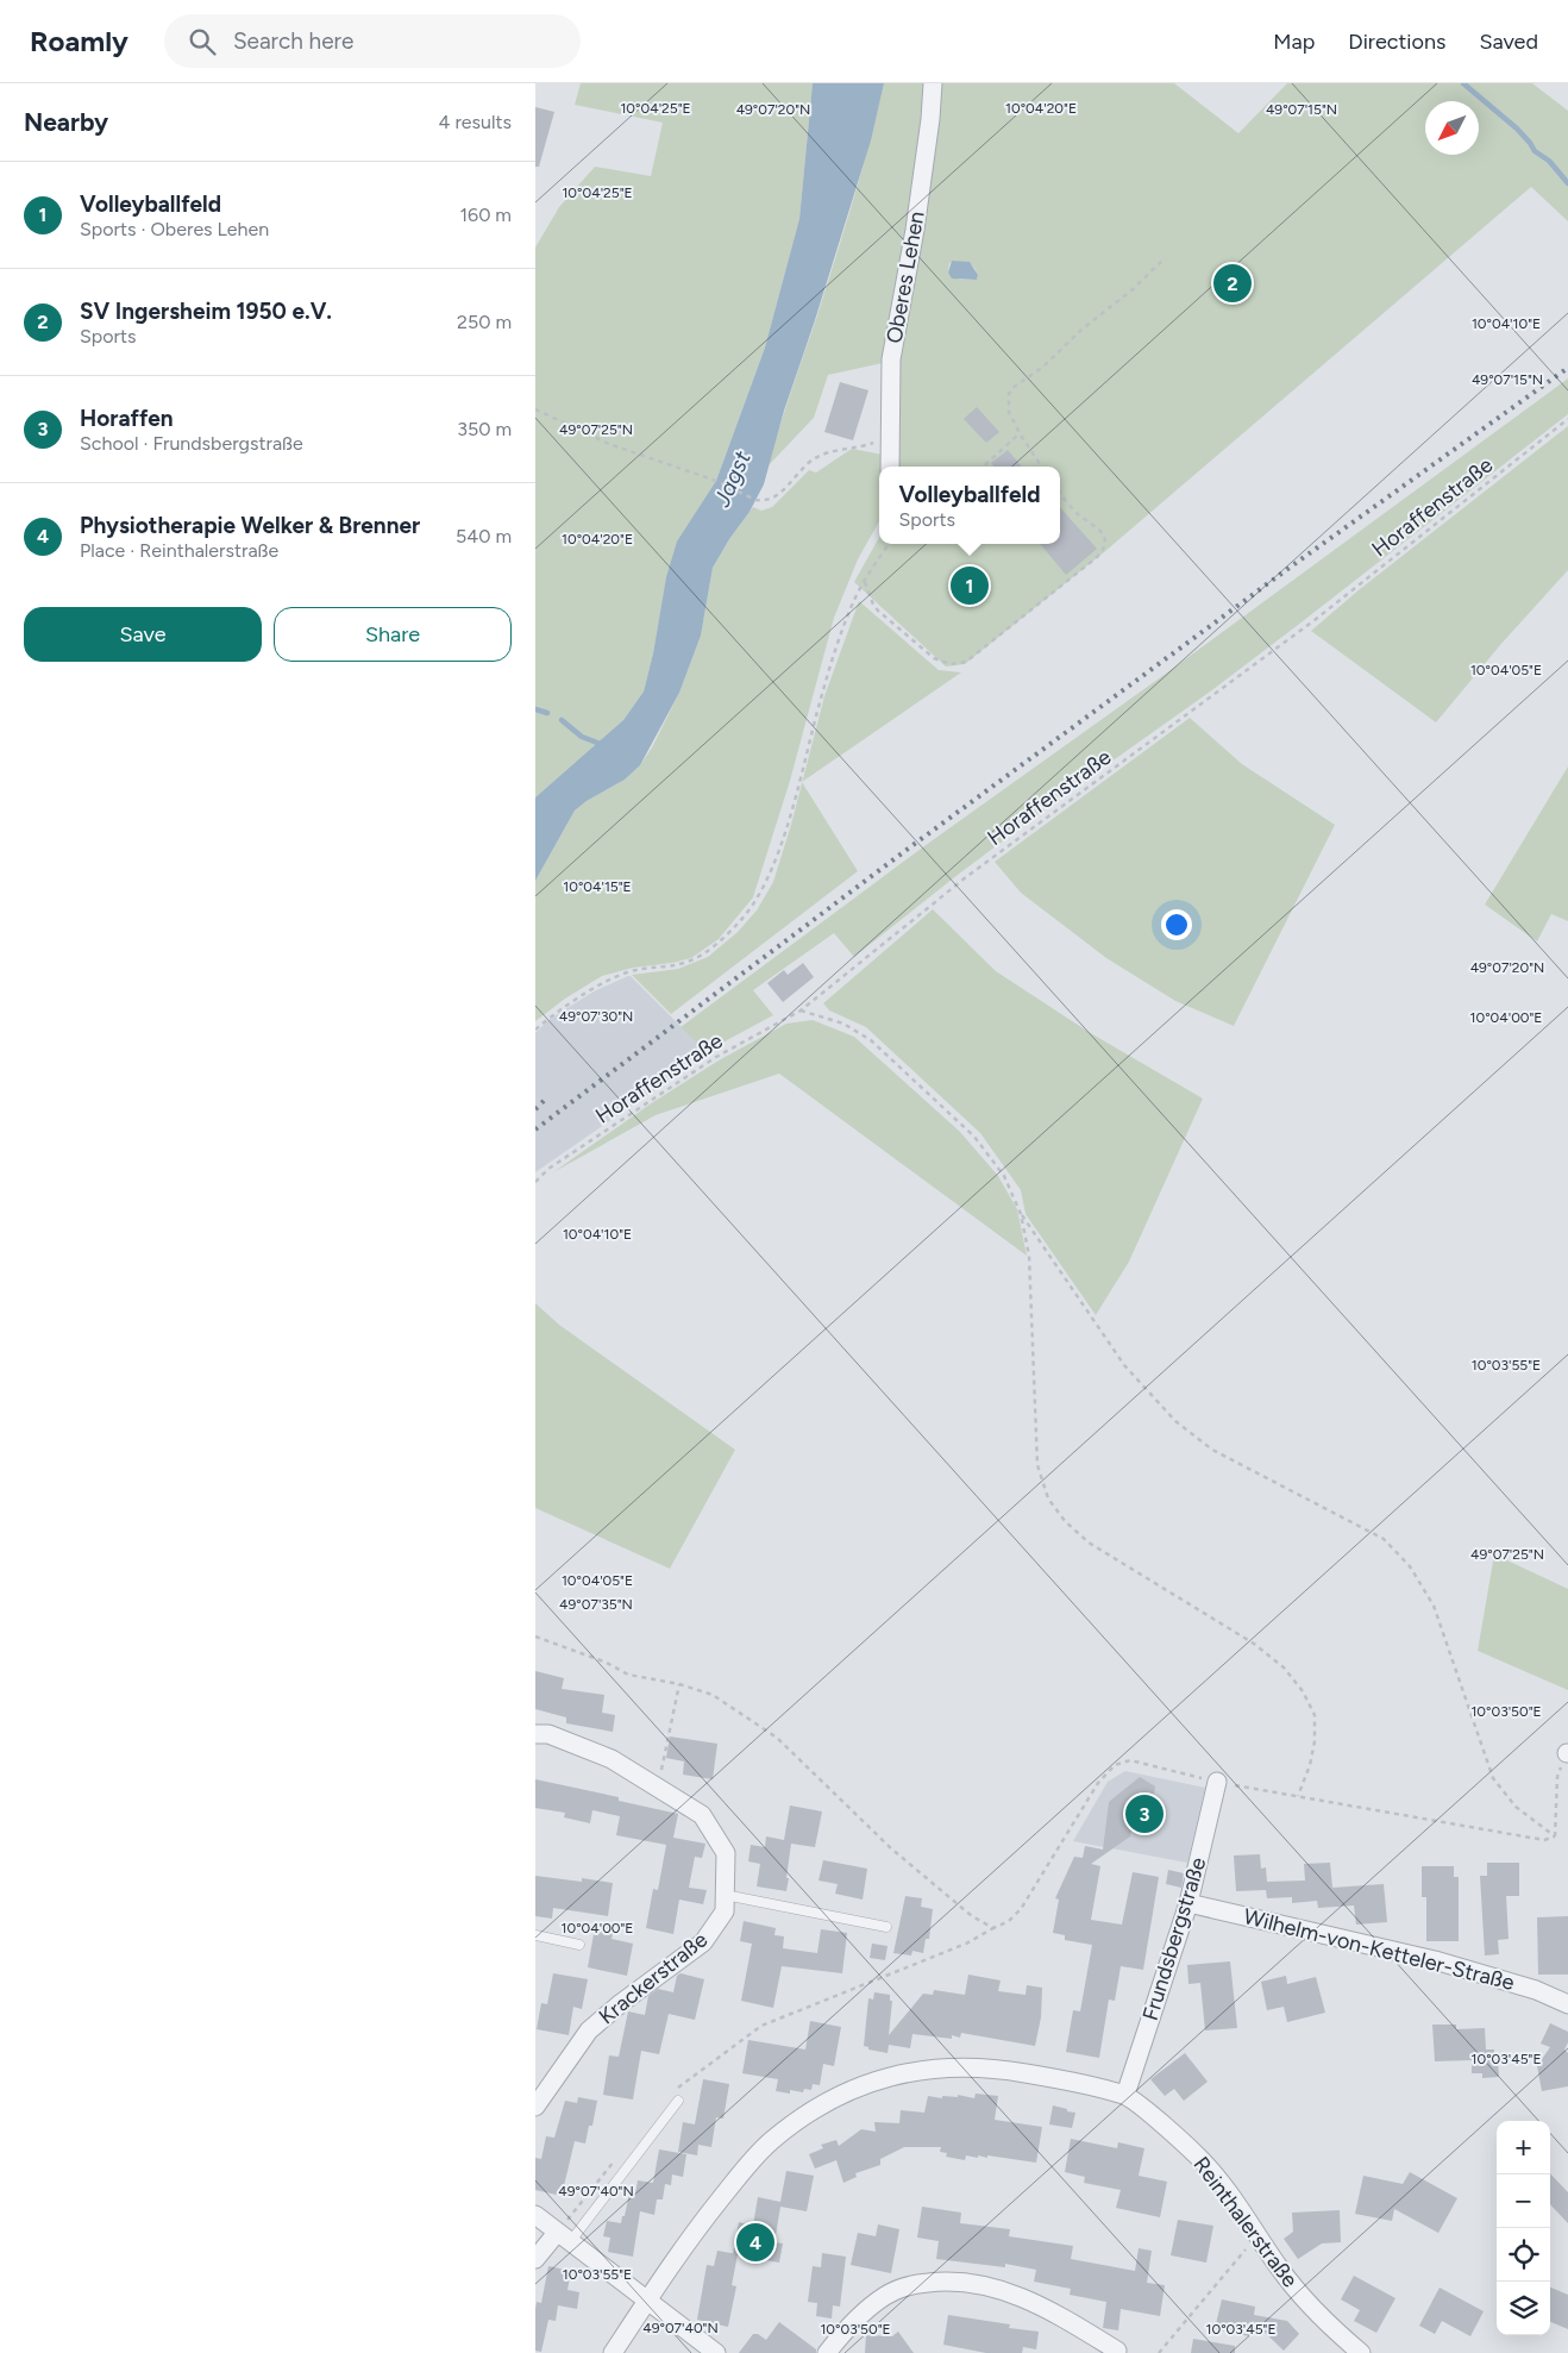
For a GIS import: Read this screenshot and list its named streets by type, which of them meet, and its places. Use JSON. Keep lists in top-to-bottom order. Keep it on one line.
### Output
{"streets":{"street":["Oberes Lehen","Frundsbergstraße","Wilhelm-von-Ketteler-Straße","Krackerstraße","Reinthalerstraße"],"path":["Horaffenstraße"]},"crossings":[["Frundsbergstraße","Wilhelm-von-Ketteler-Straße"],["Frundsbergstraße","Reinthalerstraße"]],"water":["Jagst"],"north":"bottom left","page":{"header":"Roamly","search":"Search here","nav":["Map","Directions","Saved"],"heading":["Nearby","4 results"],"list":[{"mark":"1","name":"Volleyballfeld","note":"Sports · Oberes Lehen","value":"160 m"},{"mark":"2","name":"SV Ingersheim 1950 e.V.","note":"Sports","value":"250 m"},{"mark":"3","name":"Horaffen","note":"School · Frundsbergstraße","value":"350 m"},{"mark":"4","name":"Physiotherapie Welker & Brenner","note":"Place · Reinthalerstraße","value":"540 m"}],"pins":["2","1","3","4"],"popup":["Volleyballfeld","Sports"],"buttons":["Save","Share"],"map_buttons":["+","−"]},"coordinates":["10°04'25\"E","10°04'20\"E","49°07'20\"N","49°07'15\"N","10°04'10\"E","49°07'25\"N","10°04'05\"E","10°04'15\"E","49°07'30\"N","10°04'00\"E","10°03'55\"E","49°07'35\"N","10°03'50\"E","10°03'45\"E","49°07'40\"N"]}
